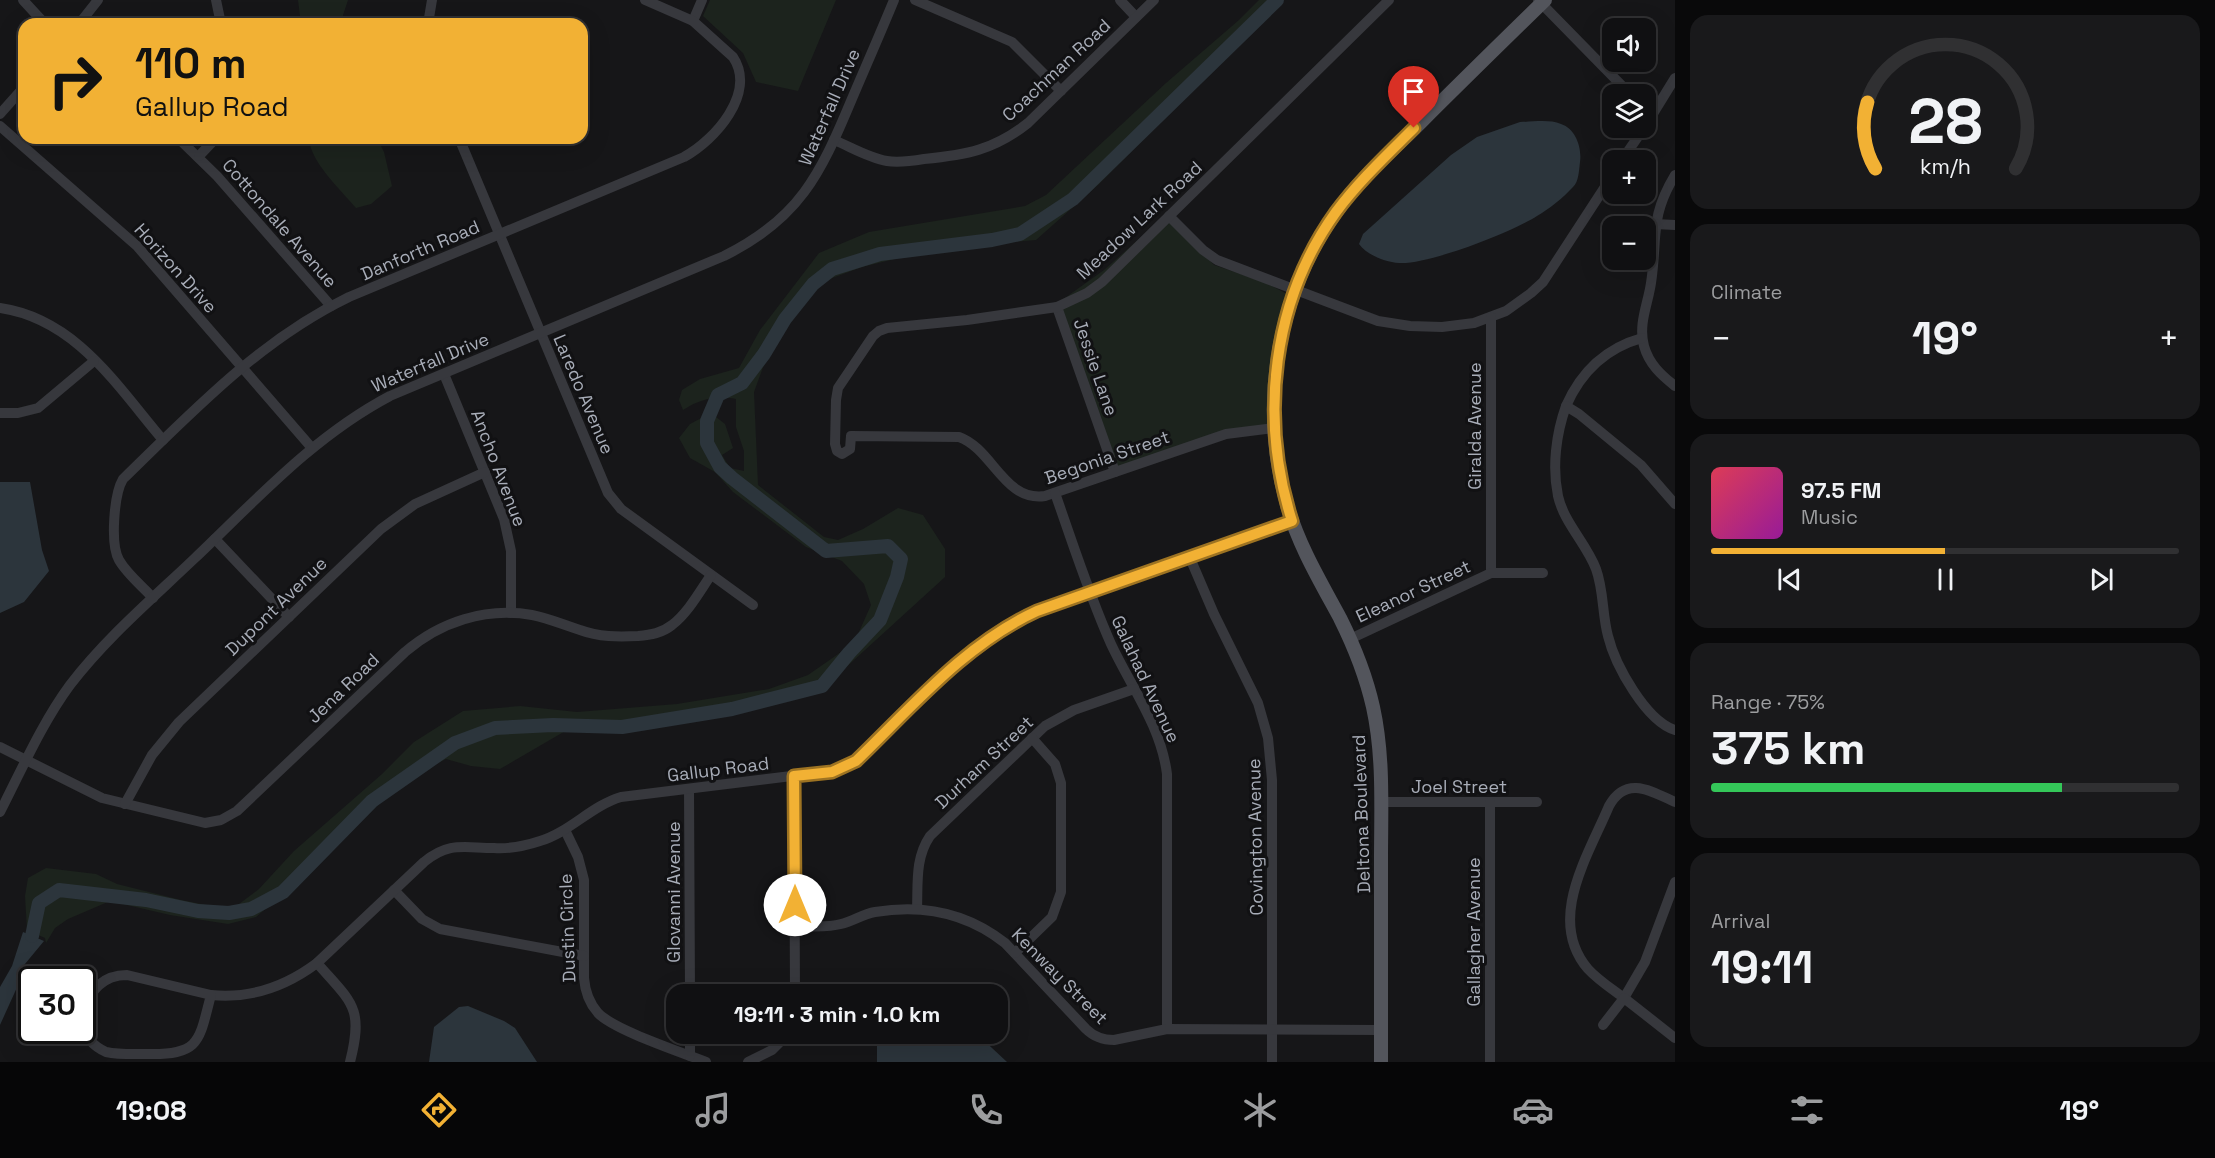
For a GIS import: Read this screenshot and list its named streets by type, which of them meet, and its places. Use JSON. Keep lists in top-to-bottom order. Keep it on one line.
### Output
{"streets":{"main road":["Deltona Boulevard"],"street":["Coachman Road","Waterfall Drive","Meadow Lark Road","Cottondale Avenue","Danforth Road","Horizon Drive","Jessie Lane","Laredo Avenue","Giralda Avenue","Begonia Street","Ancho Avenue","Eleanor Street","Dupont Avenue","Galahad Avenue","Jena Road","Durham Street","Gallup Road","Joel Street","Covington Avenue","Glovanni Avenue","Dustin Circle","Gallagher Avenue","Kenway Street"]},"crossings":[["Coachman Road","Waterfall Drive"],["Waterfall Drive","Danforth Road"],["Waterfall Drive","Horizon Drive"],["Waterfall Drive","Laredo Avenue"],["Waterfall Drive","Ancho Avenue"],["Waterfall Drive","Jena Road"],["Meadow Lark Road","Jessie Lane"],["Meadow Lark Road","Begonia Street"],["Cottondale Avenue","Danforth Road"],["Danforth Road","Horizon Drive"],["Danforth Road","Laredo Avenue"],["Jessie Lane","Begonia Street"],["Laredo Avenue","Jena Road"],["Giralda Avenue","Eleanor Street"],["Begonia Street","Galahad Avenue"],["Begonia Street","Deltona Boulevard"],["Ancho Avenue","Dupont Avenue"],["Ancho Avenue","Jena Road"],["Eleanor Street","Deltona Boulevard"],["Dupont Avenue","Jena Road"],["Galahad Avenue","Durham Street"],["Galahad Avenue","Gallup Road"],["Galahad Avenue","Kenway Street"],["Durham Street","Kenway Street"],["Gallup Road","Deltona Boulevard"],["Gallup Road","Covington Avenue"],["Gallup Road","Glovanni Avenue"],["Gallup Road","Dustin Circle"],["Joel Street","Deltona Boulevard"],["Joel Street","Gallagher Avenue"],["Deltona Boulevard","Kenway Street"],["Covington Avenue","Kenway Street"]],"page":{"map_buttons":["+","−"],"turn":["110 m","Gallup Road"],"tile":["Climate",["Range · 75%","375 km"],["Arrival","19:11"]],"heat":["−","19°","+"],"song":["97.5 FM","Music"],"limit":"30","trip":"19:11 · 3 min · 1.0 km","tabs":["19:08","19°"],"gauge":["28","km/h"]}}
